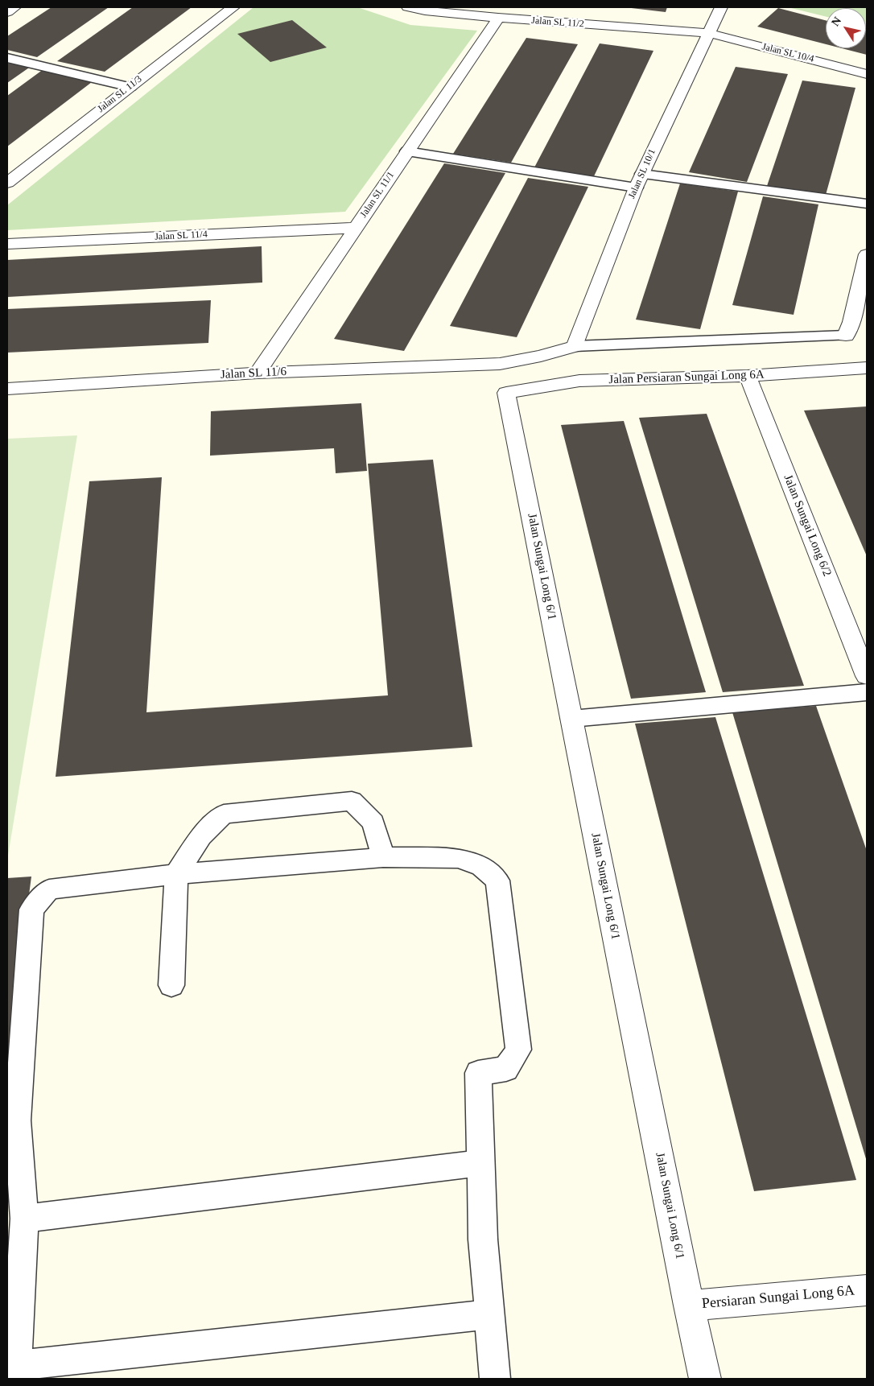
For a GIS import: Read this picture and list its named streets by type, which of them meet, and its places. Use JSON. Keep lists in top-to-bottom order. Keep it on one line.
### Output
{"streets":{"street":["Jalan SL 11/2","Jalan SL 10/4","Jalan SL 11/3","Jalan SL 10/1","Jalan SL 11/1","Jalan SL 11/4","Jalan SL 11/6","Jalan Persiaran Sungai Long 6A","Jalan Sungai Long 6/2","Jalan Sungai Long 6/1","Persiaran Sungai Long 6A"]},"crossings":[["Jalan SL 11/2","Jalan SL 10/4"],["Jalan SL 11/2","Jalan SL 10/1"],["Jalan SL 11/2","Jalan SL 11/1"],["Jalan SL 10/4","Jalan SL 10/1"],["Jalan SL 10/1","Jalan SL 11/6"],["Jalan SL 11/1","Jalan SL 11/4"],["Jalan SL 11/1","Jalan SL 11/6"],["Jalan Persiaran Sungai Long 6A","Jalan Sungai Long 6/2"],["Jalan Persiaran Sungai Long 6A","Jalan Sungai Long 6/1"],["Jalan Sungai Long 6/1","Persiaran Sungai Long 6A"]],"north":"top left"}
